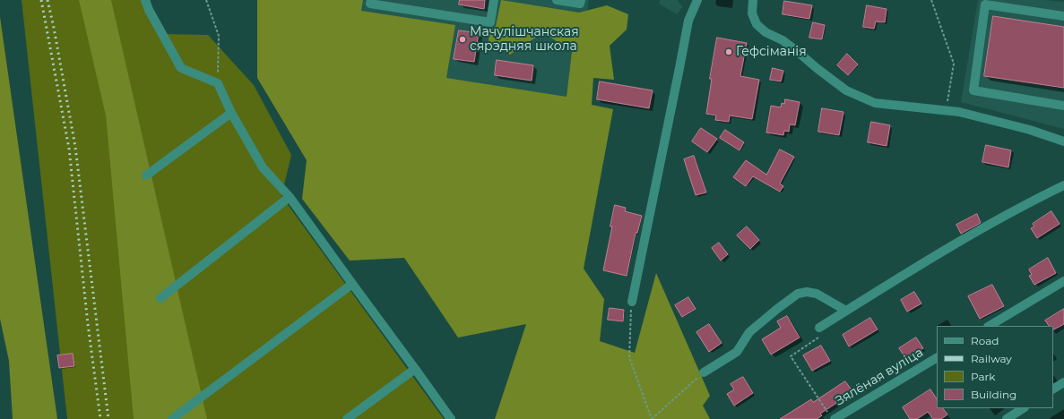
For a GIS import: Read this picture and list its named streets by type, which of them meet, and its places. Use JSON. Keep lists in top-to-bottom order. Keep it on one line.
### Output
{"streets":{"street":["Зялёная вуліца"]},"places":["Мачулішчанская сярэдняя школа","Гефсіманія"],"legend":["Road","Railway","Park","Building"]}
